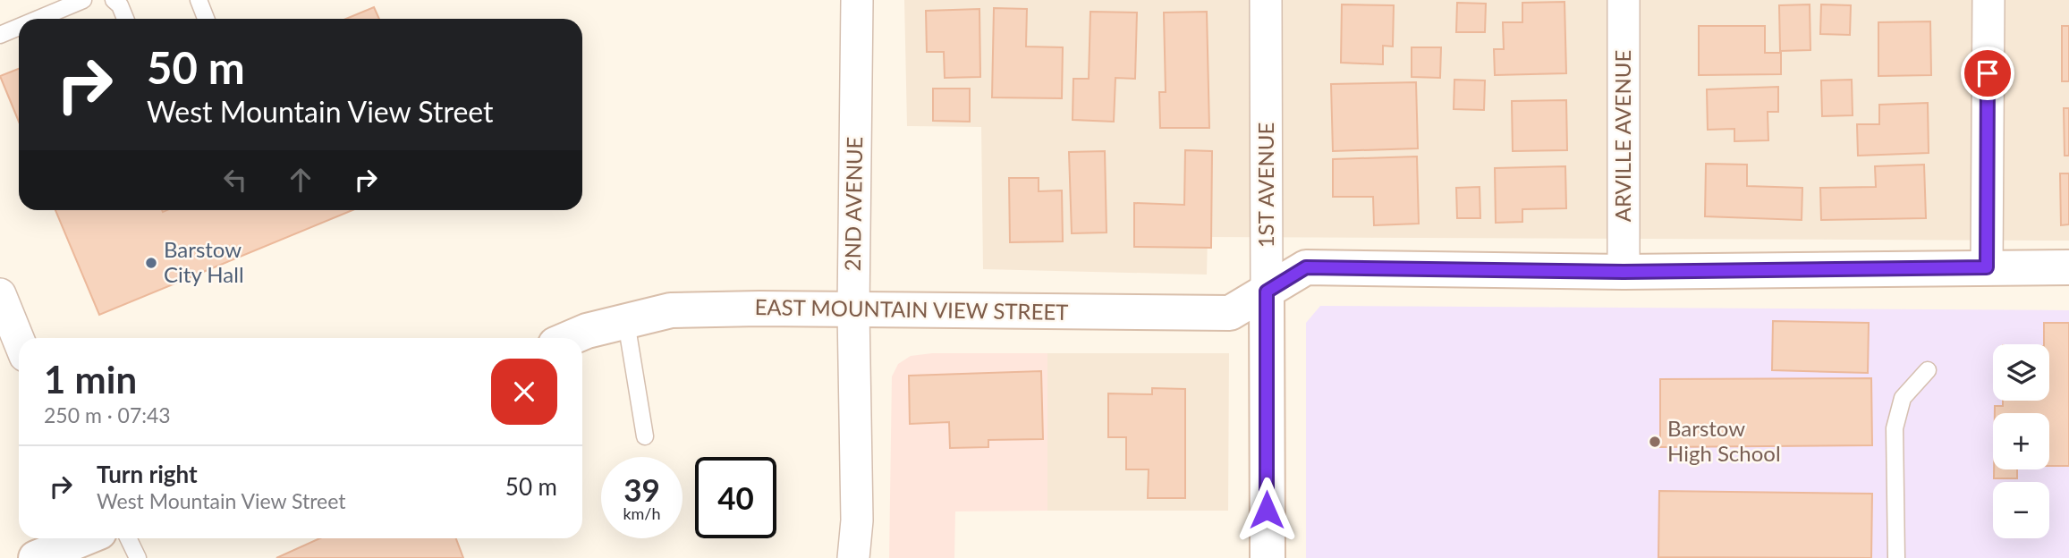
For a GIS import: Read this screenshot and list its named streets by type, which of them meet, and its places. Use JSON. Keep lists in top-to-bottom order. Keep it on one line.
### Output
{"streets":{"street":["ARVILLE AVENUE","1ST AVENUE","2ND AVENUE","EAST MOUNTAIN VIEW STREET"]},"crossings":[["ARVILLE AVENUE","EAST MOUNTAIN VIEW STREET"],["1ST AVENUE","EAST MOUNTAIN VIEW STREET"],["2ND AVENUE","EAST MOUNTAIN VIEW STREET"]],"places":["Barstow City Hall","Barstow High School"],"page":{"turn":["50 m","West Mountain View Street"],"heading":["1 min","250 m · 07:43"],"map_buttons":["+","−"],"list":[{"name":"Turn right","note":"West Mountain View Street","value":"50 m"}],"speed":"39 km/h","limit":"40"}}
